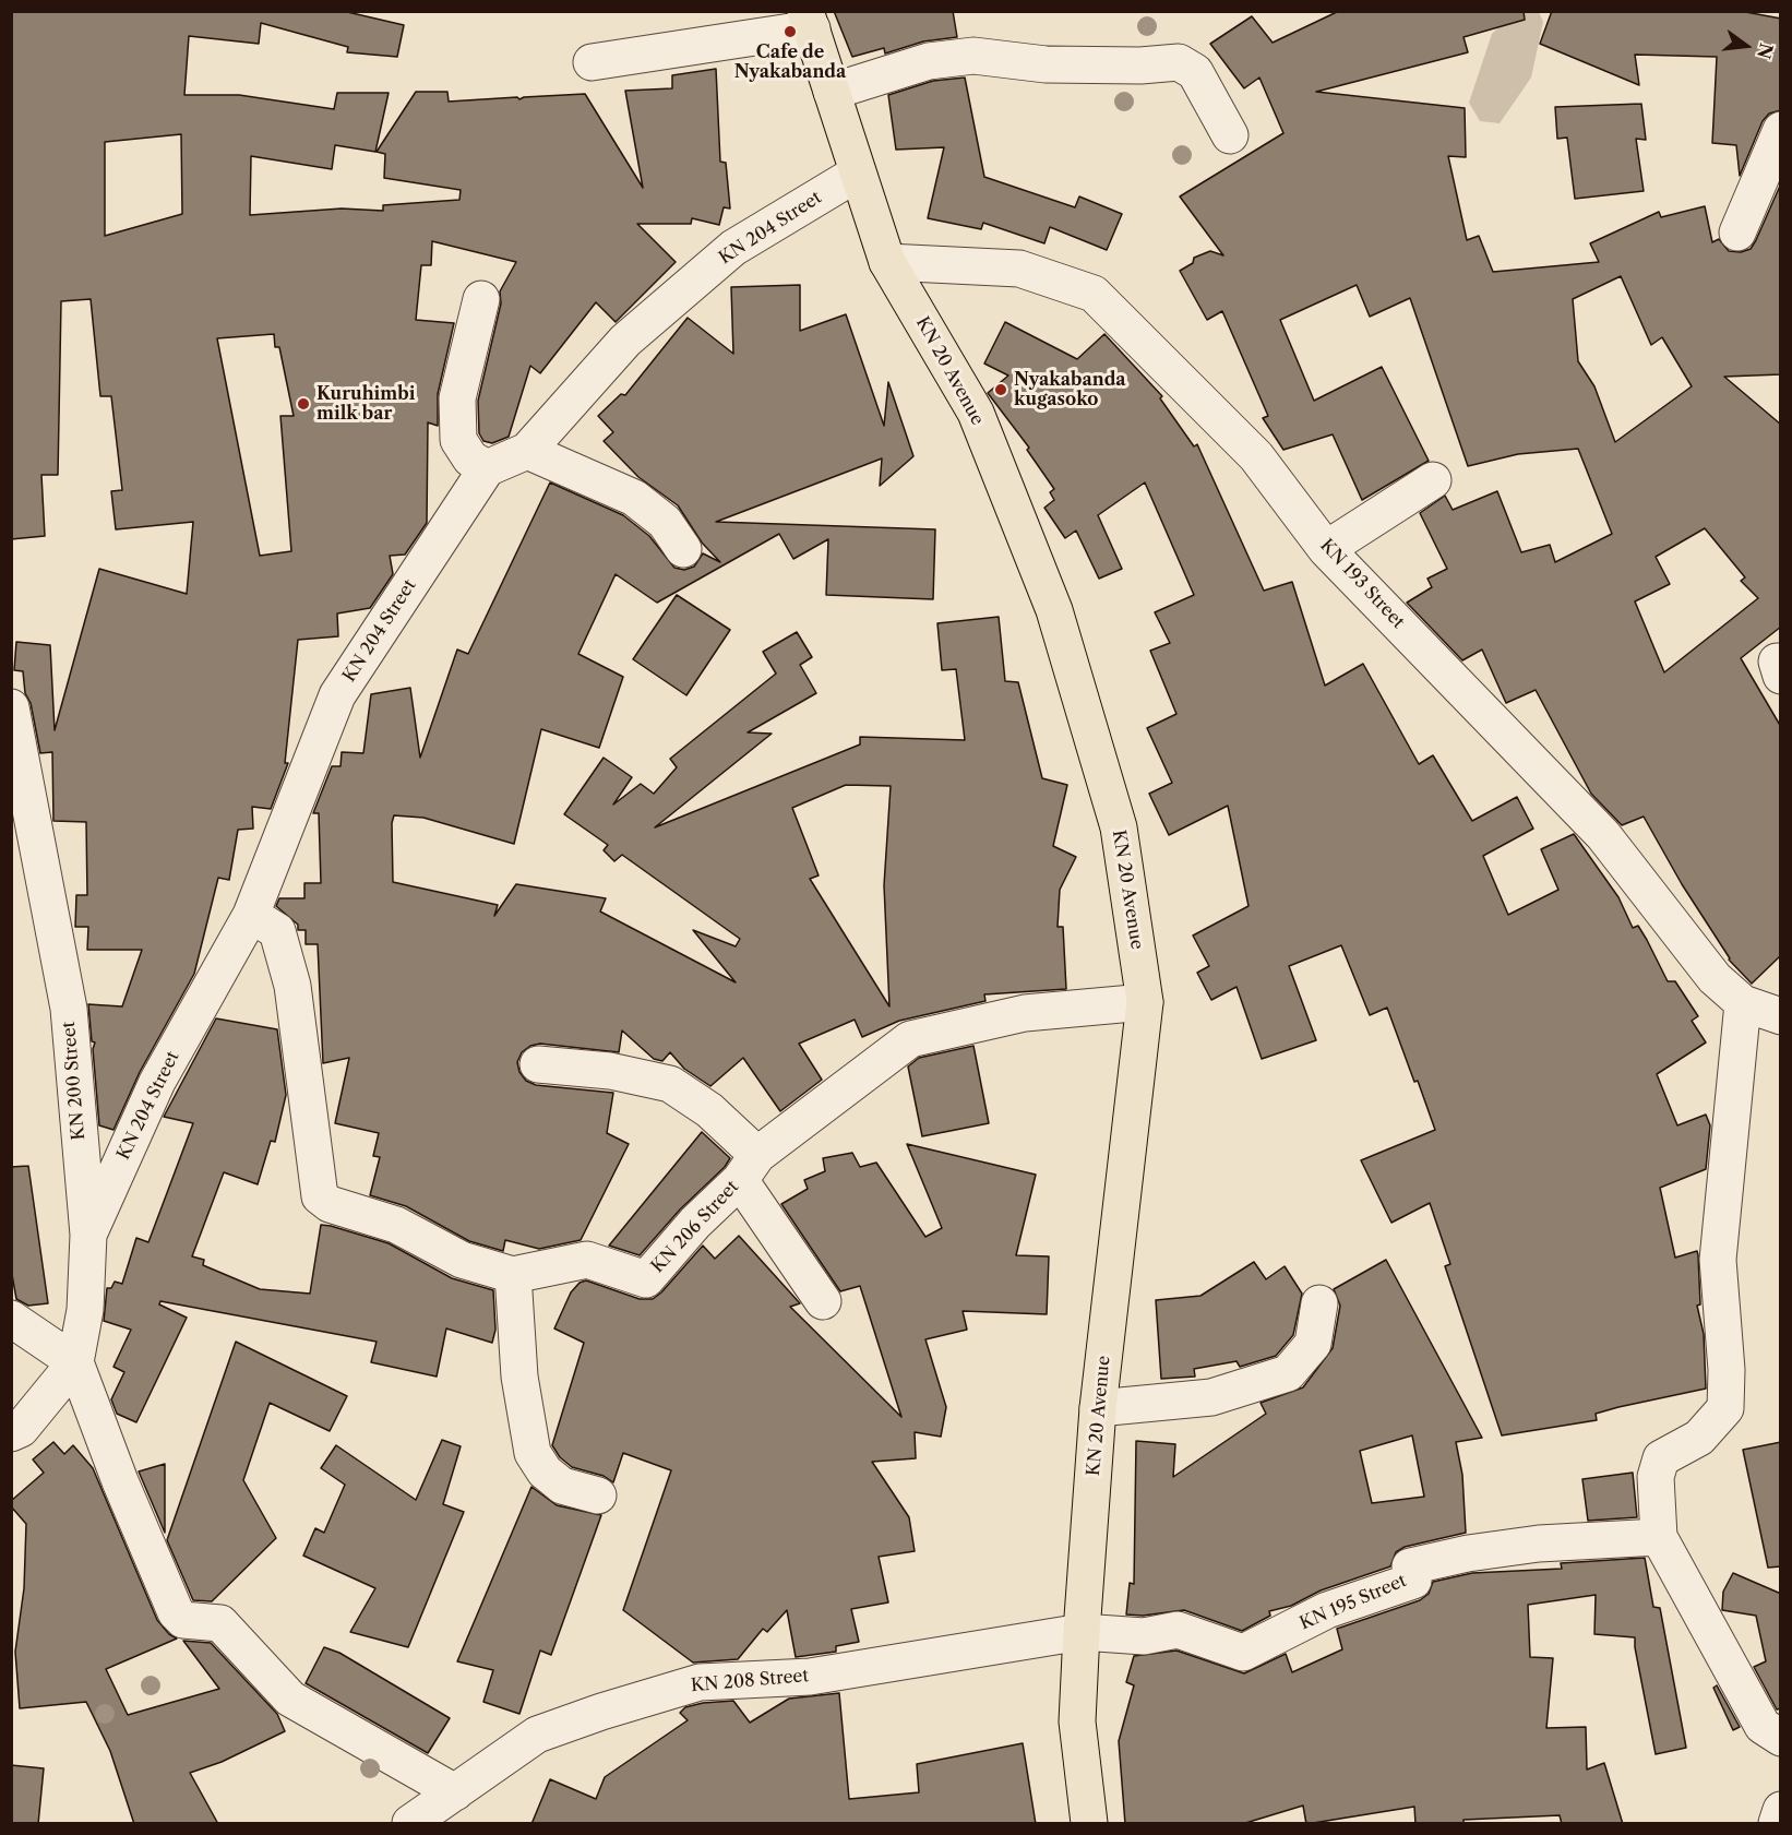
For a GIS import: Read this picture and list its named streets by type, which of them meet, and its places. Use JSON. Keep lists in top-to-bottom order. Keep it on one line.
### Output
{"streets":{"main road":["KN 20 Avenue"],"street":["KN 204 Street","KN 193 Street","KN 200 Street","KN 206 Street","KN 195 Street","KN 208 Street"]},"crossings":[["KN 204 Street","KN 20 Avenue"],["KN 204 Street","KN 200 Street"],["KN 204 Street","KN 206 Street"],["KN 20 Avenue","KN 193 Street"],["KN 20 Avenue","KN 206 Street"],["KN 20 Avenue","KN 195 Street"],["KN 20 Avenue","KN 208 Street"],["KN 195 Street","KN 208 Street"]],"places":["Cafe de Nyakabanda","Nyakabanda kugasoko","Kuruhimbi milk bar"],"north":"right"}
